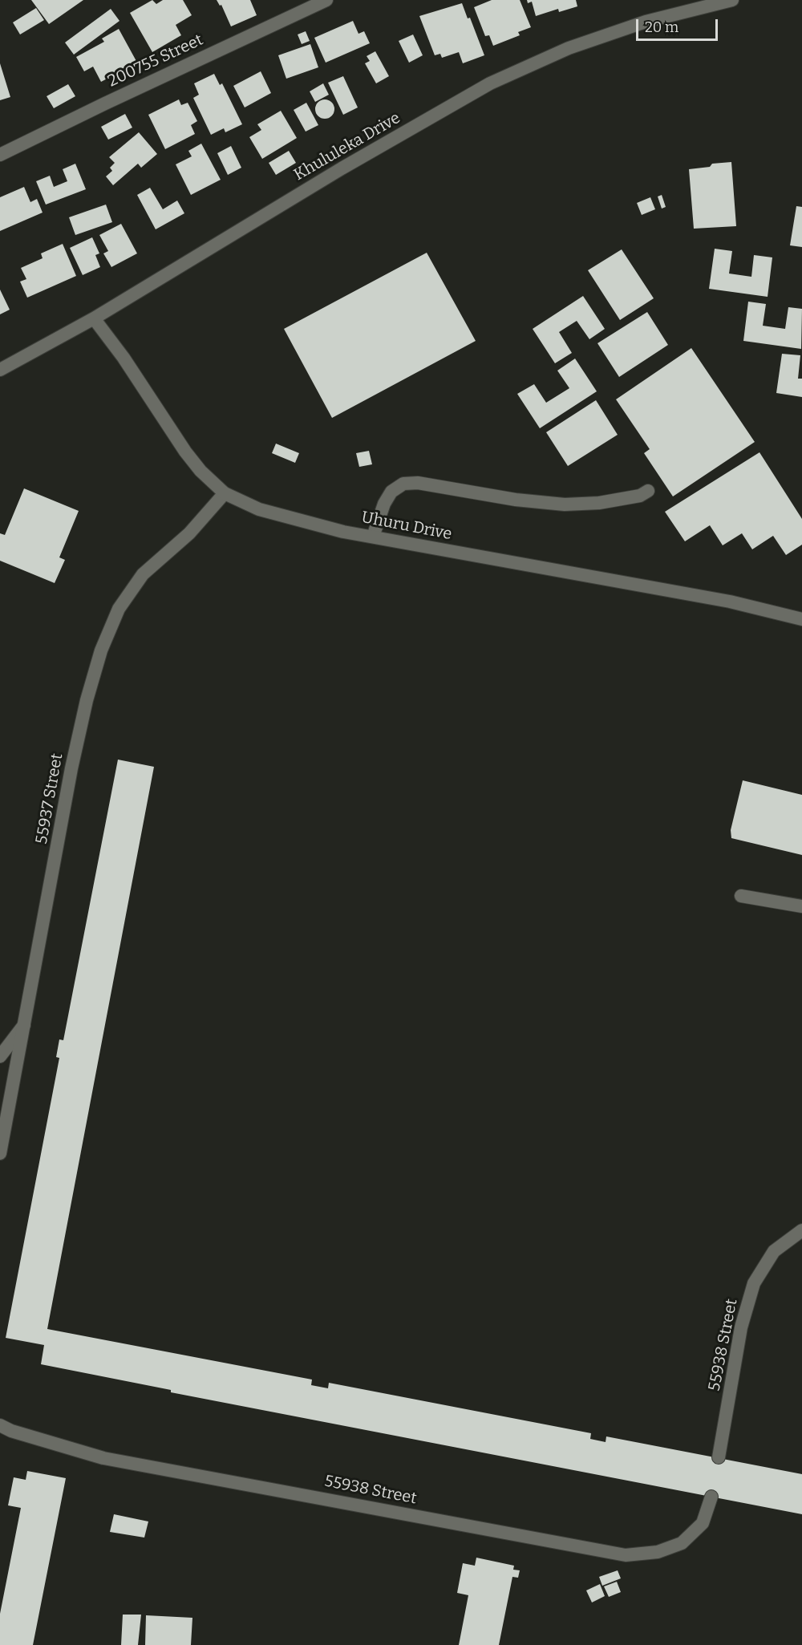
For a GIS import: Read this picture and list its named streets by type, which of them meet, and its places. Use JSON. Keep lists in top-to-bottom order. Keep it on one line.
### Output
{"streets":{"street":["200755 Street","Khululeka Drive","Uhuru Drive","55937 Street","55938 Street"]},"crossings":[["Khululeka Drive","Uhuru Drive"],["Uhuru Drive","55937 Street"]],"scale_bar":"20 m"}
